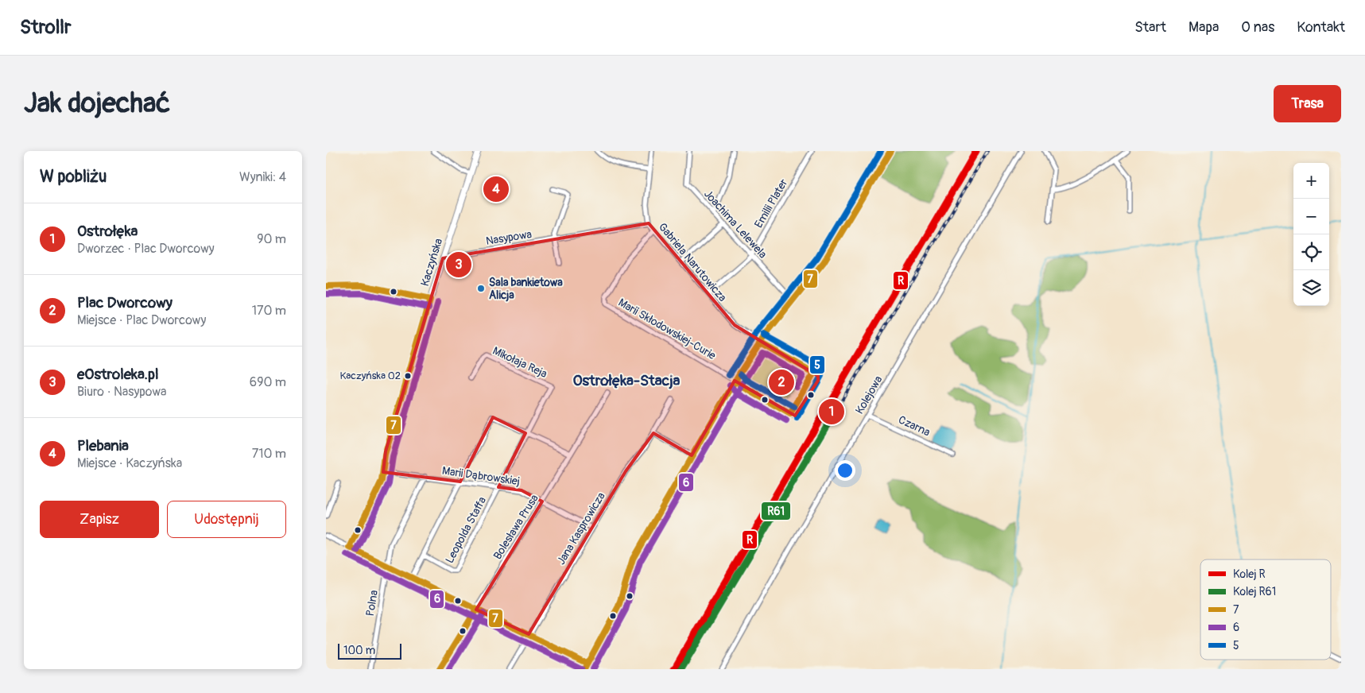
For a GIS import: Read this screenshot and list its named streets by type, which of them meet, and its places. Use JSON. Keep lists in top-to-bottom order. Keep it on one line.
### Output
{"streets":{"street":["Emilii Plater","Joachima Lelewela","Nasypowa","Kaczyńska","Gabriela Narutowicza","Marii Skłodowskiej-Curie","Mikołaja Reja","Kolejowa","Czarna","Marii Dąbrowskiej","Bolesława Prusa","Jana Kasprowicza","Leopolda Staffa","Polna"]},"crossings":[["Emilii Plater","Joachima Lelewela"],["Emilii Plater","Gabriela Narutowicza"],["Nasypowa","Kaczyńska"],["Nasypowa","Gabriela Narutowicza"],["Kaczyńska","Marii Dąbrowskiej"],["Gabriela Narutowicza","Marii Skłodowskiej-Curie"],["Kolejowa","Czarna"],["Marii Dąbrowskiej","Bolesława Prusa"],["Marii Dąbrowskiej","Jana Kasprowicza"],["Marii Dąbrowskiej","Leopolda Staffa"],["Marii Dąbrowskiej","Polna"]],"districts":["Ostrołęka-Stacja"],"places":["Sala bankietowa Alicja","Kaczyńska 02"],"lines":["rail line R","transit line 7","transit line 5","transit line 6","rail line R61"],"legend":["Kolej R","Kolej R61","7","6","5"],"scale_bar":"100 m","page":{"header":"Strollr","nav":["Start","Mapa","O nas","Kontakt"],"buttons":["Trasa",["Zapisz","Udostępnij"]],"title":"Jak dojechać","heading":["W pobliżu","Wyniki: 4"],"map_buttons":["+","−"],"pins":["4","3","2","1"],"list":[{"mark":"1","name":"Ostrołęka","note":"Dworzec · Plac Dworcowy","value":"90 m"},{"mark":"2","name":"Plac Dworcowy","note":"Miejsce · Plac Dworcowy","value":"170 m"},{"mark":"3","name":"eOstroleka.pl","note":"Biuro · Nasypowa","value":"690 m"},{"mark":"4","name":"Plebania","note":"Miejsce · Kaczyńska","value":"710 m"}],"scale":"100 m"}}
